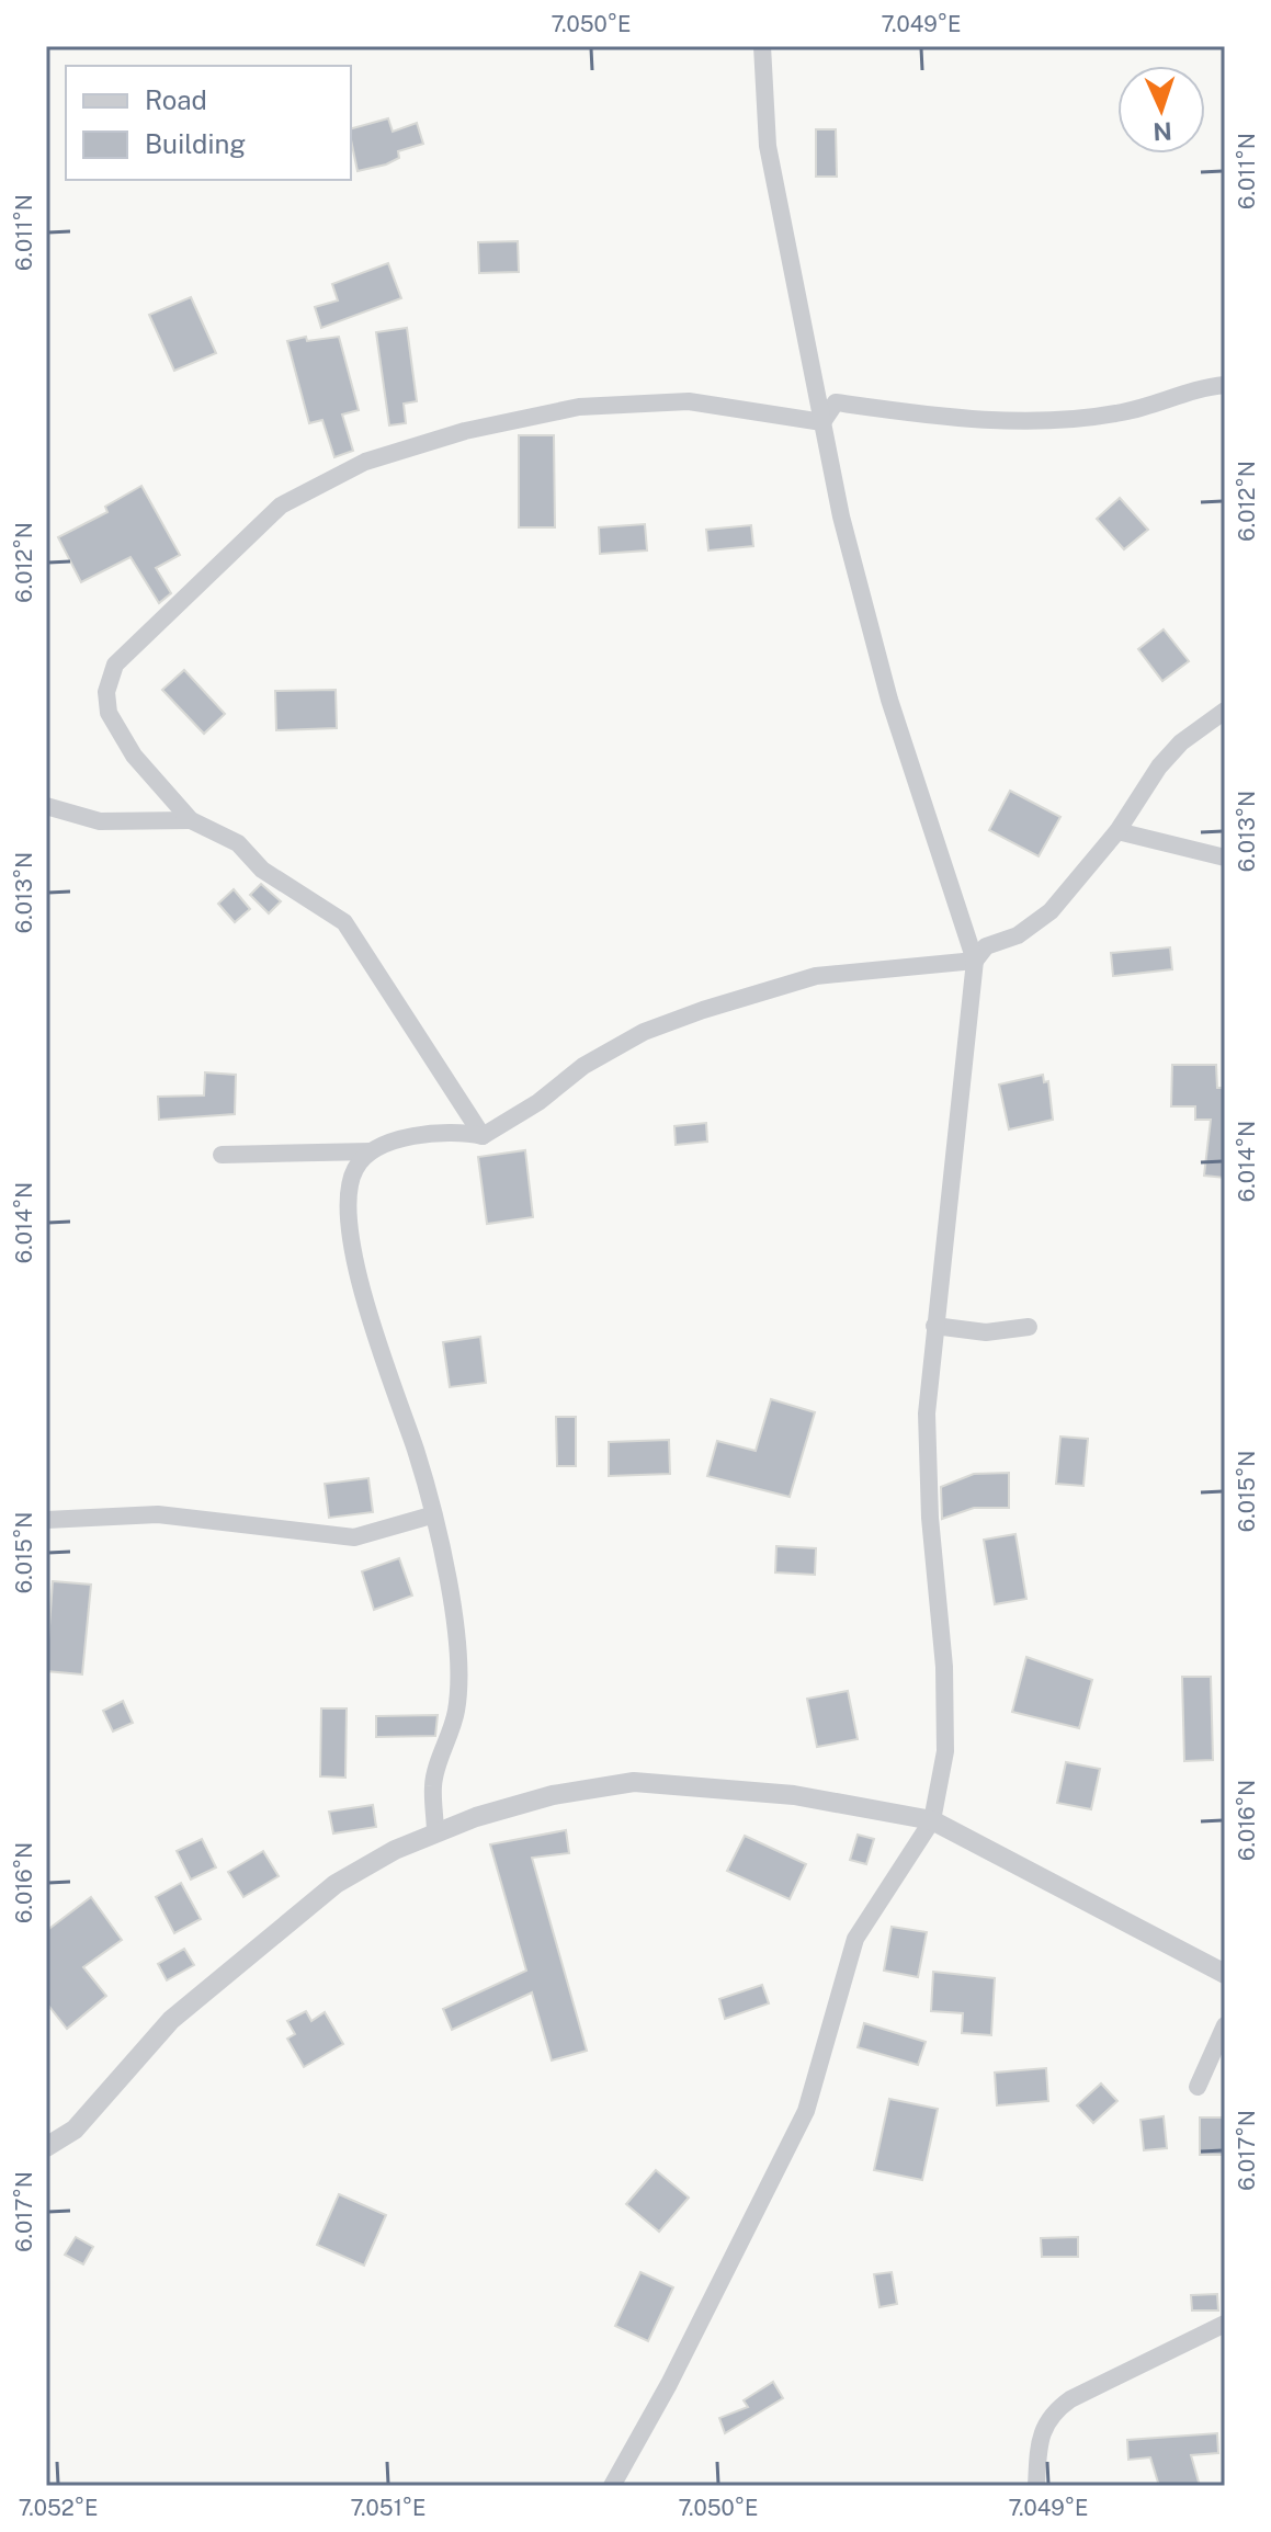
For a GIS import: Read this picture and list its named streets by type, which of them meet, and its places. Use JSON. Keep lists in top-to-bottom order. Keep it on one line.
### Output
{"legend":["Road","Building"],"north":"bottom","coordinates":["7.050°E","7.049°E","6.011°N","6.012°N","6.013°N","6.014°N","6.015°N","6.016°N","6.017°N","7.052°E","7.051°E"]}
